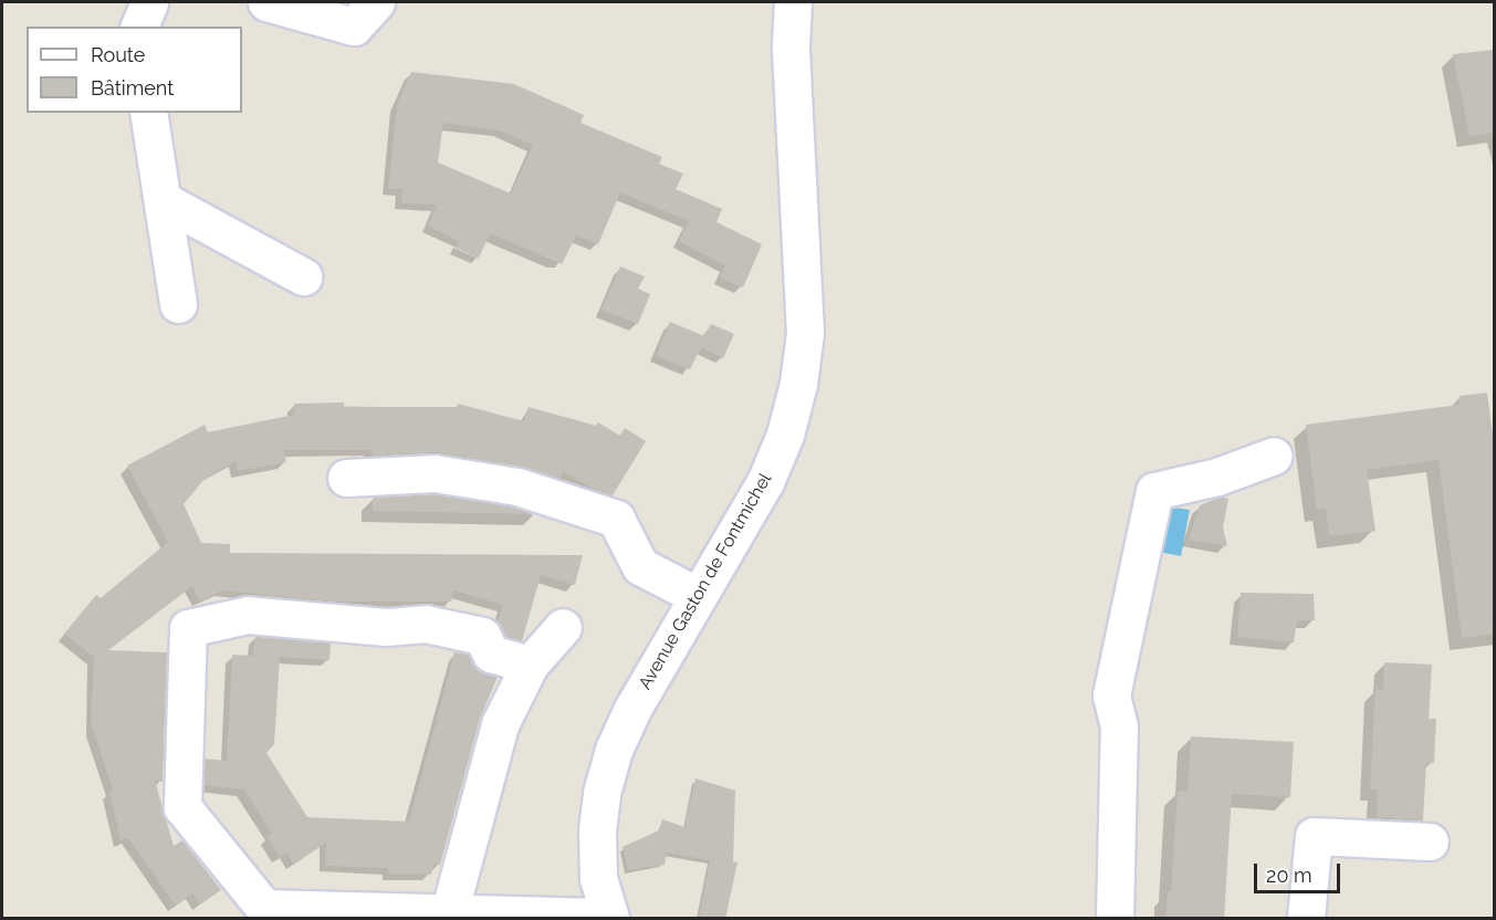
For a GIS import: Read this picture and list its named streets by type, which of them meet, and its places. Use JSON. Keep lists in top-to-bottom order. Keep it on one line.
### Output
{"streets":{"street":["Avenue Gaston de Fontmichel"]},"legend":["Route","Bâtiment"],"scale_bar":"20 m"}
